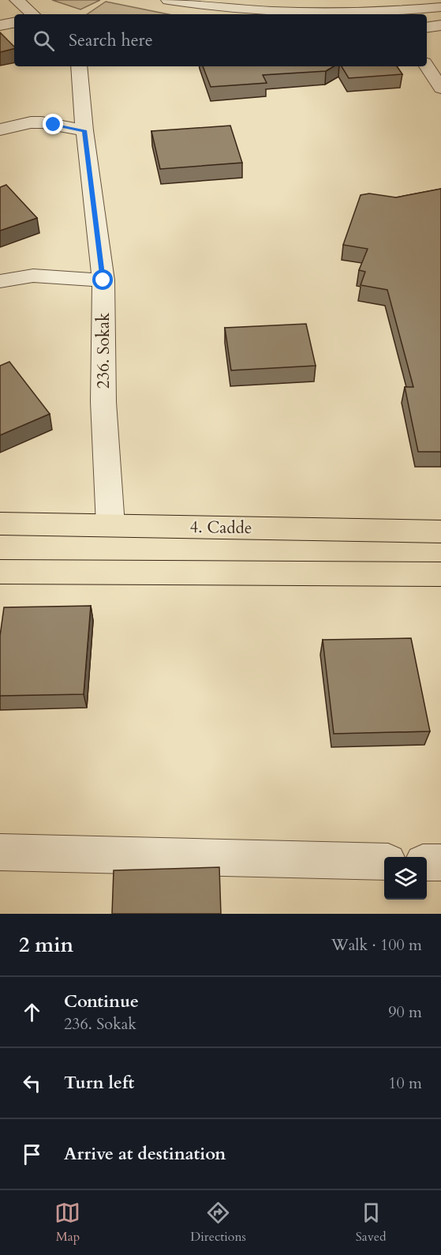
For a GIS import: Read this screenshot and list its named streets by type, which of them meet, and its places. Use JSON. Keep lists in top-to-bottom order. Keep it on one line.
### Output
{"streets":{"main road":["4. Cadde"],"street":["236. Sokak"]},"crossings":[["236. Sokak","4. Cadde"]],"page":{"search":"Search here","heading":["2 min","Walk · 100 m"],"list":[["Continue","236. Sokak","90 m"],["Turn left","10 m"],"Arrive at destination"],"nav":["Map","Directions","Saved"]}}
